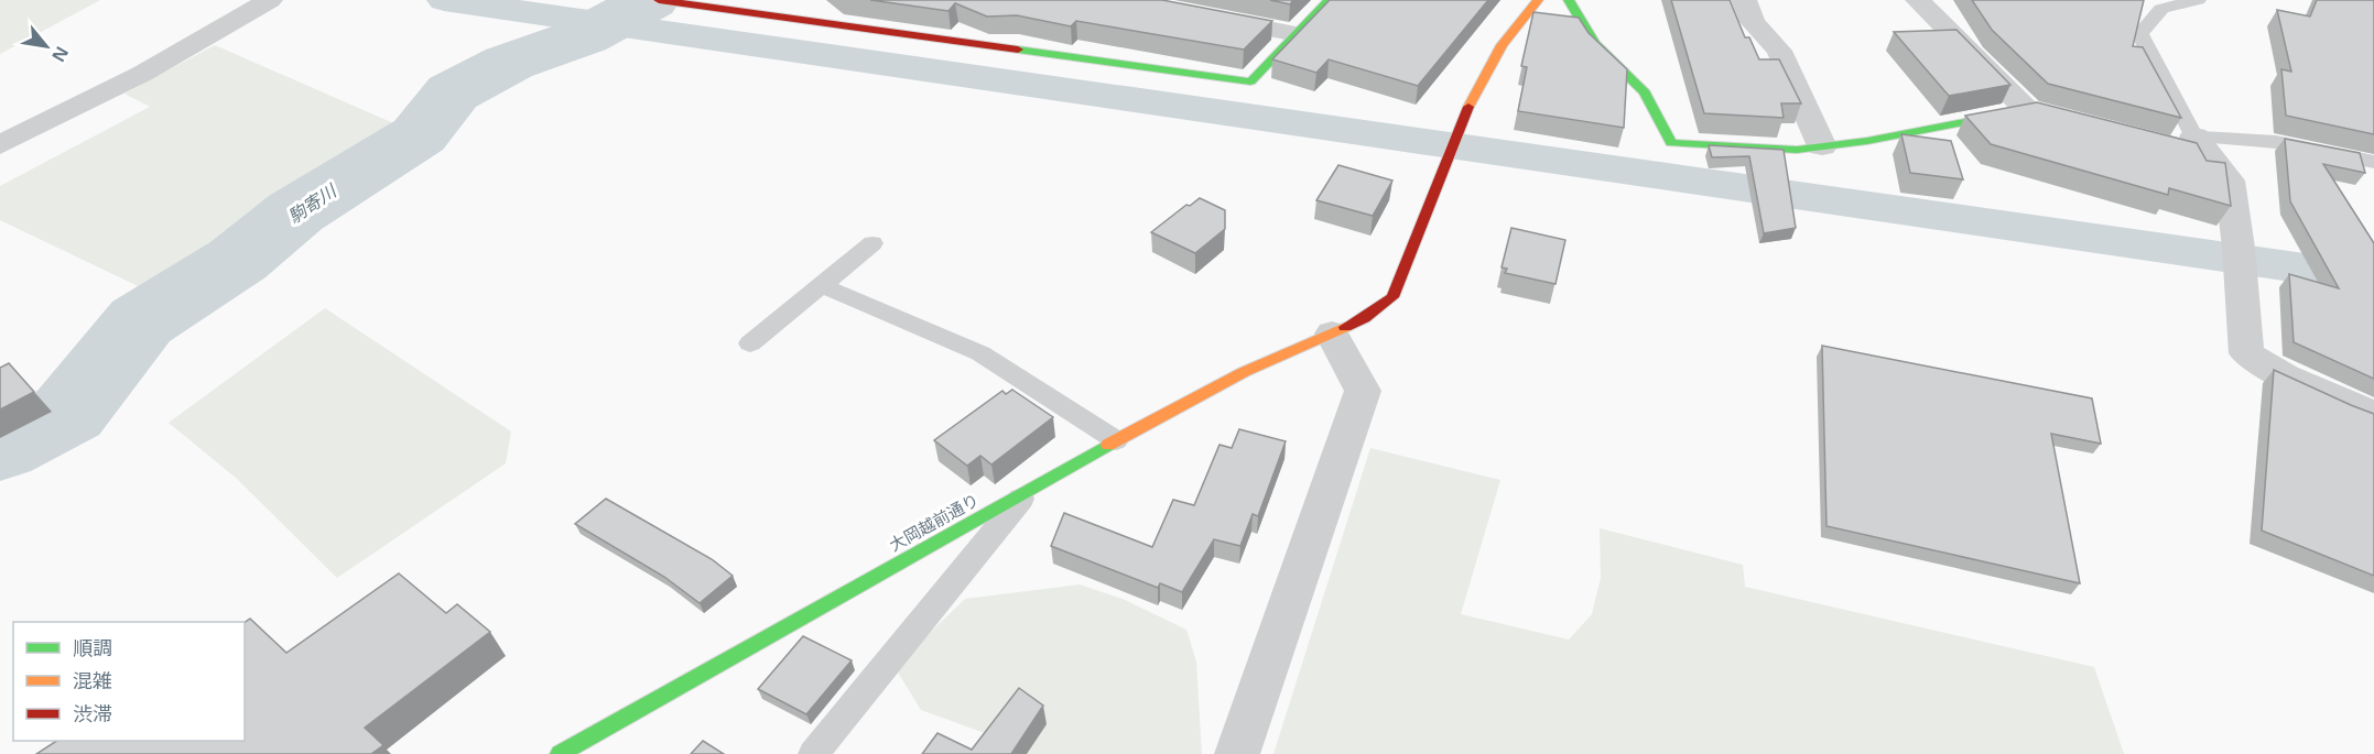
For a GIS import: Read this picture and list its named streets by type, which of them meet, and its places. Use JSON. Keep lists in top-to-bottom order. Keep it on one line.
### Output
{"streets":{"street":["大岡越前通り"]},"water":["駒寄川"],"legend":["順調","混雑","渋滞"],"north":"bottom right"}
